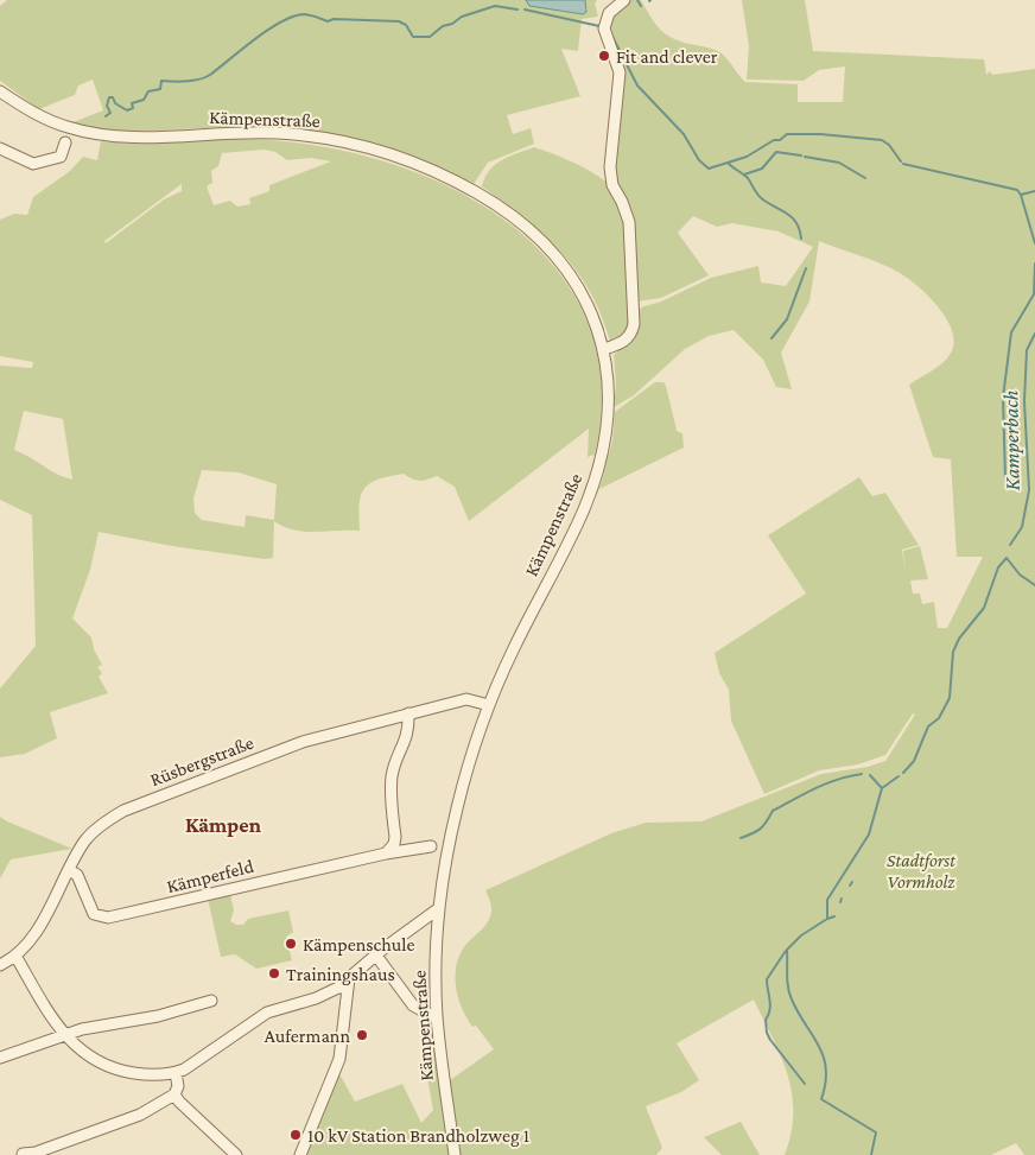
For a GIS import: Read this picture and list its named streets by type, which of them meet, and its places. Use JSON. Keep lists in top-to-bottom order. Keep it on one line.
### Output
{"streets":{"street":["Kämpenstraße","Rüsbergstraße","Kämperfeld"]},"crossings":[["Kämpenstraße","Rüsbergstraße"],["Rüsbergstraße","Kämperfeld"]],"districts":["Kämpen"],"water":["Kamperbach"],"parks":["Stadtforst Vormholz"],"places":["Fit and clever","Kämpenschule","Trainingshaus","Aufermann","10 kV Station Brandholzweg 1"]}
